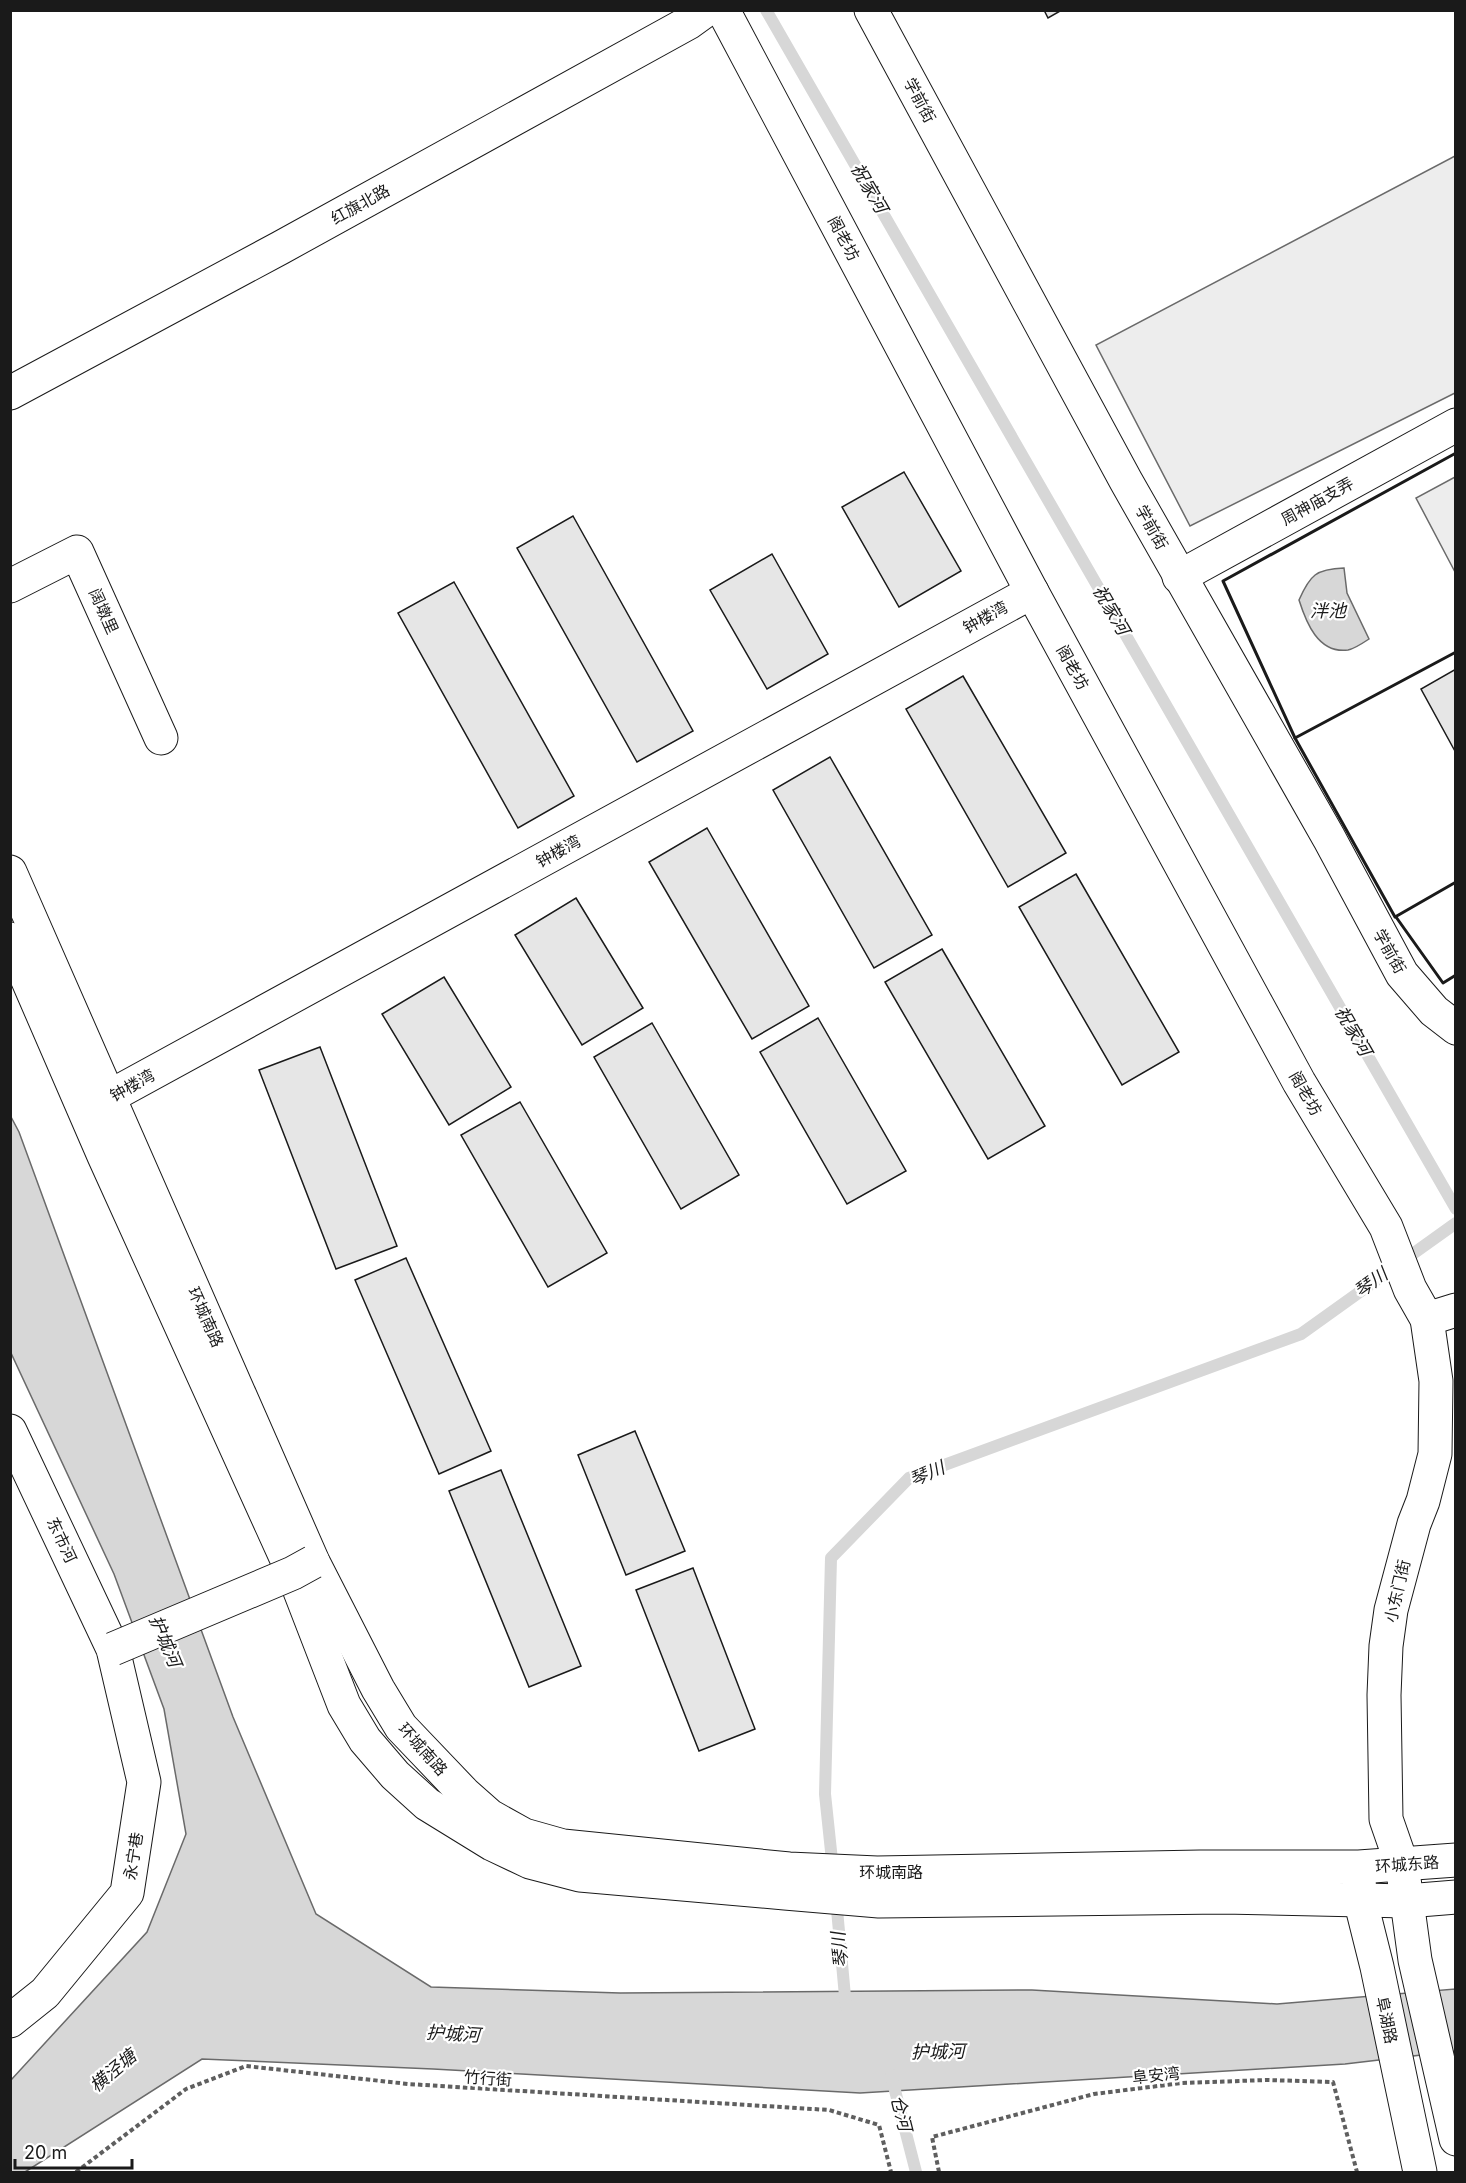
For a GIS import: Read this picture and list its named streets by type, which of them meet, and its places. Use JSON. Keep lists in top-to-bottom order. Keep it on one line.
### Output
{"streets":{"street":["学前街","红旗北路","阁老坊","周神庙支弄","阔墩里","钟楼湾","环城南路","东市河","小东门街","永宁巷","环城东路","阜湖路"],"path":["阜安湾","竹行街"]},"crossings":[["学前街","周神庙支弄"],["阁老坊","钟楼湾"],["阁老坊","小东门街"],["钟楼湾","环城南路"],["环城南路","环城东路"],["环城南路","阜湖路"],["东市河","永宁巷"],["小东门街","环城东路"],["环城东路","阜湖路"]],"water":["祝家河","泮池","琴川","护城河","横泾塘","仓河"],"scale_bar":"20 m"}
